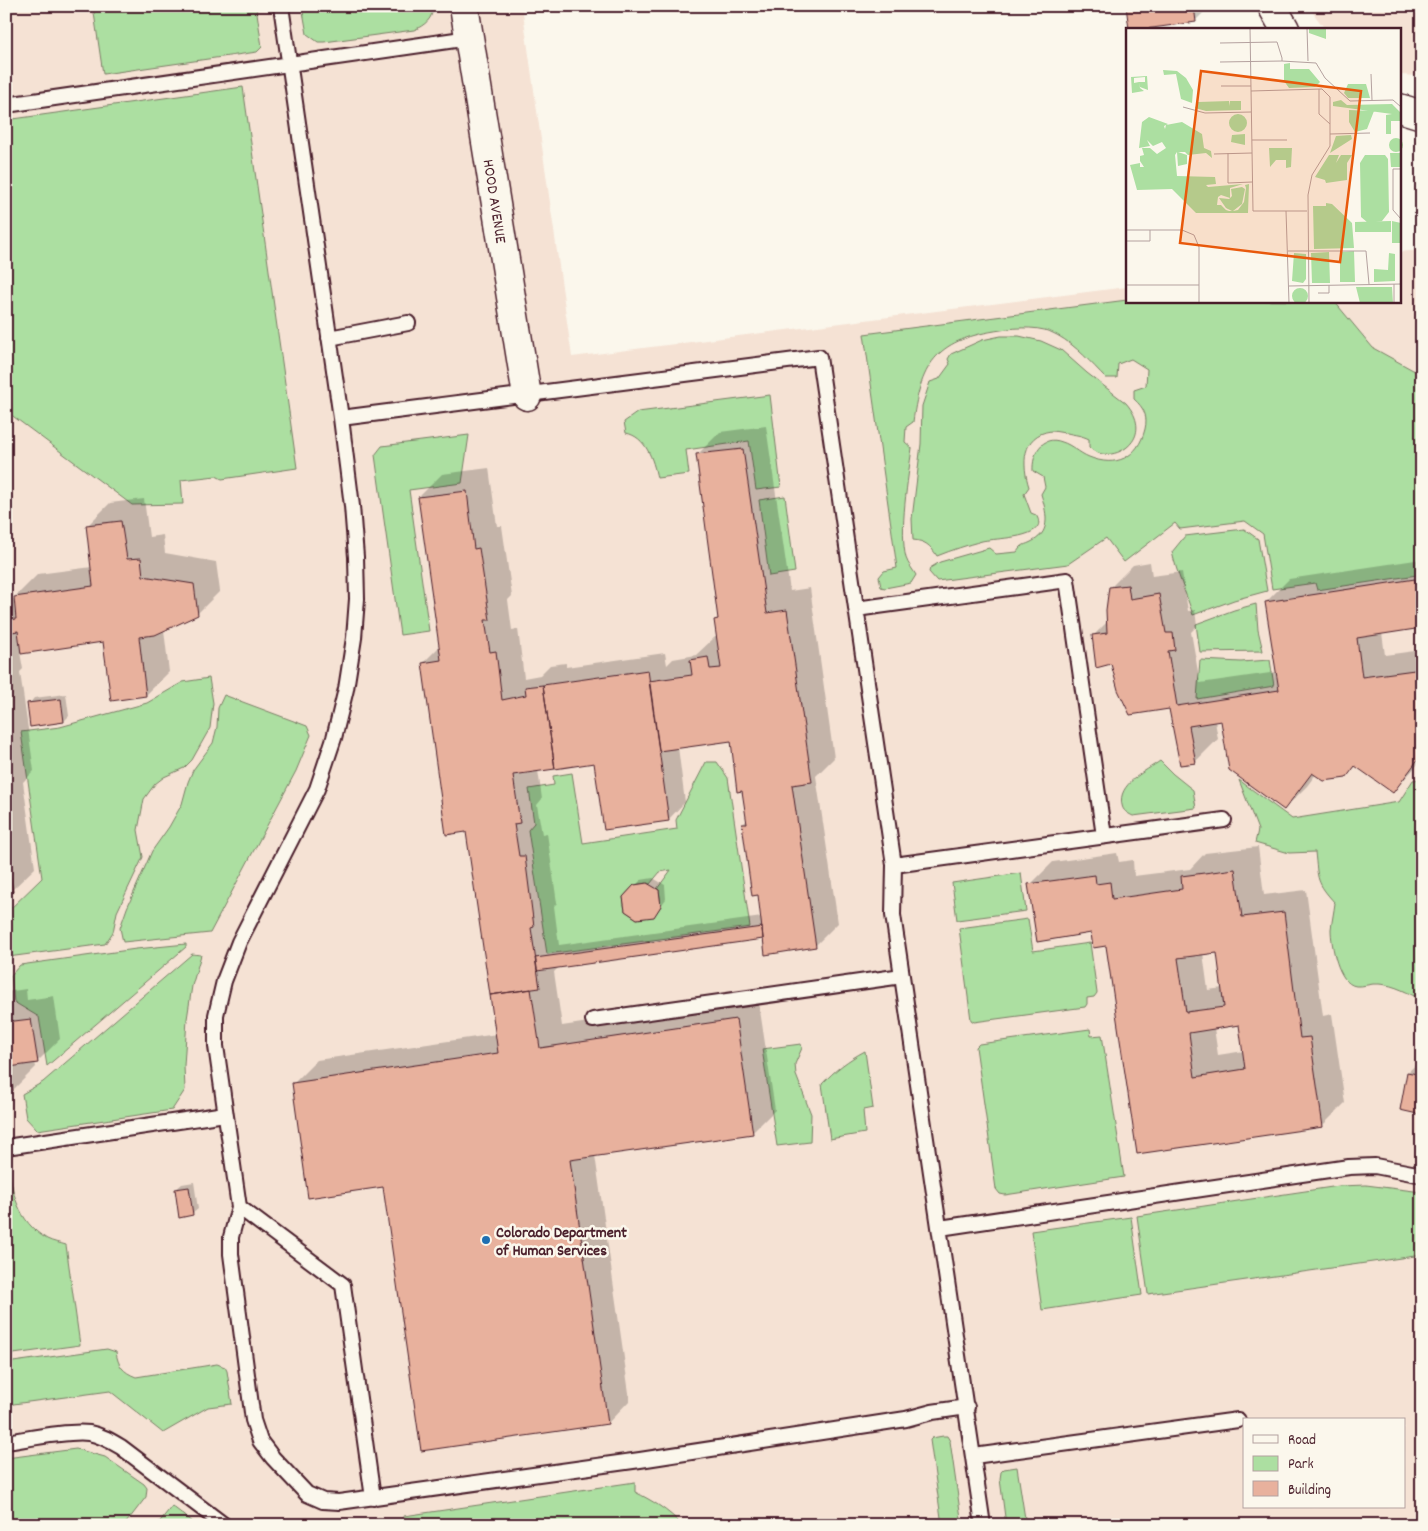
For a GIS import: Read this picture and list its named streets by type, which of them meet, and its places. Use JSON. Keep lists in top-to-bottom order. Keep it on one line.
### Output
{"streets":{"street":["HOOD AVENUE"]},"places":["Colorado Department of Human Services"],"legend":["Road","Park","Building"]}
